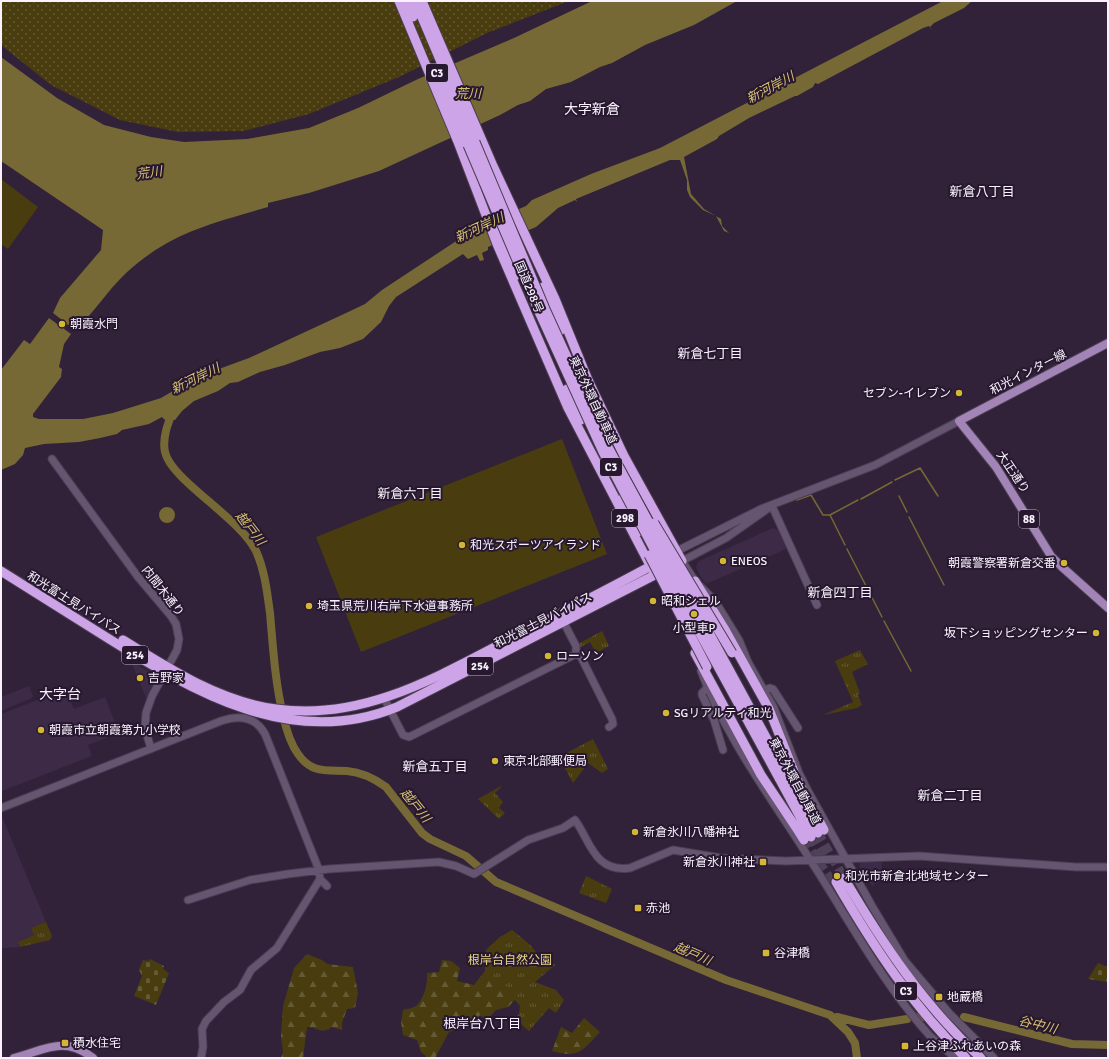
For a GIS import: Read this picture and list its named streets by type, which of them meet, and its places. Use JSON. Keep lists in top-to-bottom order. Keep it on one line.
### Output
{"streets":{"highway":["C3","国道298号","東京外環自動車道","298","和光富士見バイパス","254"],"main road":["和光インター線","大正通り","88"],"street":["内間木通り"]},"crossings":[["国道298号","和光富士見バイパス"],["和光インター線","大正通り"],["内間木通り","和光富士見バイパス"]],"districts":["大字新倉","新倉八丁目","新倉七丁目","新倉六丁目","新倉四丁目","大字台","新倉五丁目","新倉二丁目","根岸台八丁目"],"water":["新河岸川","荒川","越戸川","谷中川"],"parks":["根岸台自然公園"],"places":{"other":["朝霞水門","セブン-イレブン","和光スポーツアイランド","ENEOS","朝霞警察署新倉交番","昭和シェル","埼玉県荒川右岸下水道事務所","小型車P","坂下ショッピングセンター","ローソン","吉野家","SGリアルティ和光","朝霞市立朝霞第九小学校","東京北部郵便局","新倉氷川八幡神社","和光市新倉北地域センター"],"transit":["新倉氷川神社","赤池","谷津橋","地蔵橋","積水住宅","上谷津ふれあいの森"]}}
